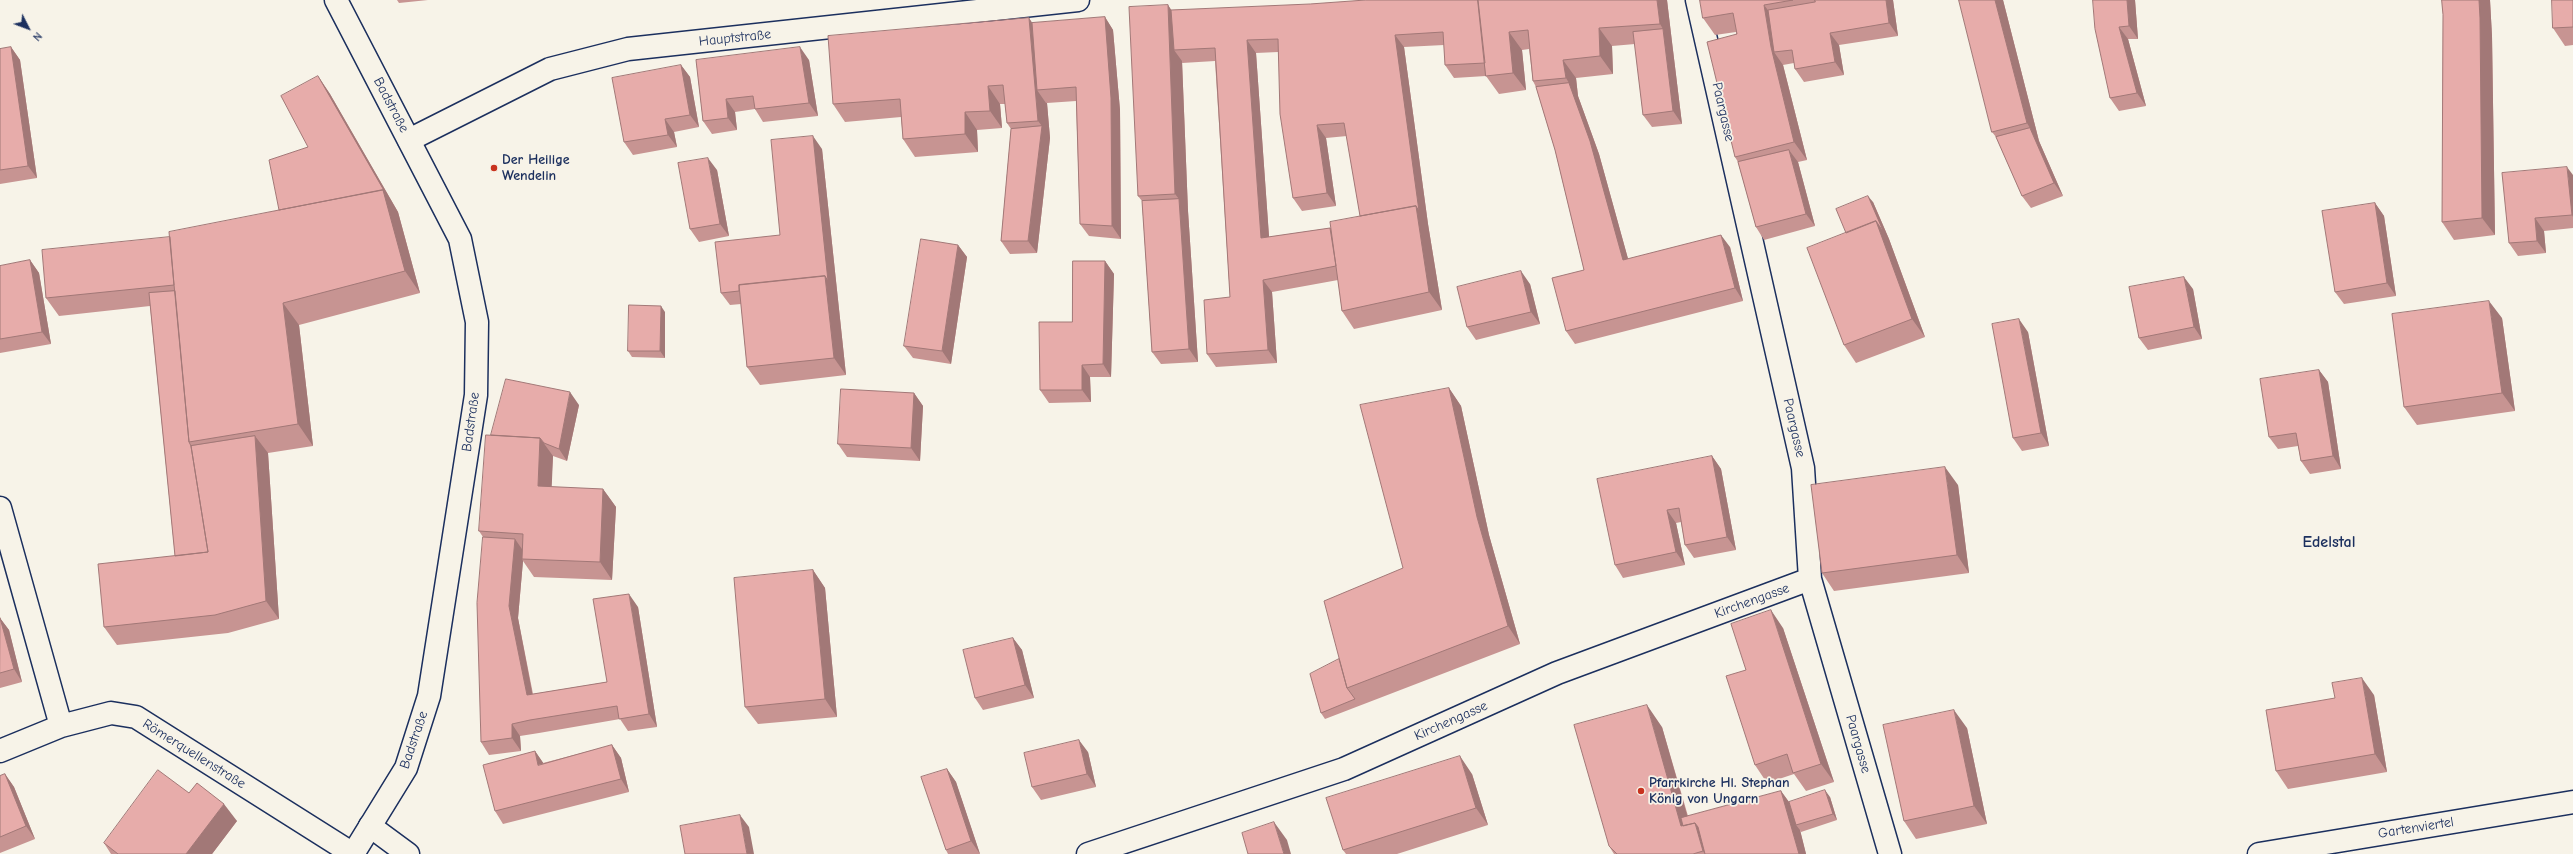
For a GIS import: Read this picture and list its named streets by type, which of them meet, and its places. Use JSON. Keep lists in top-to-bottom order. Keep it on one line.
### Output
{"streets":{"street":["Hauptstraße","Badstraße","Paargasse","Kirchengasse","Römerquellenstraße","Gartenviertel"]},"crossings":[["Hauptstraße","Badstraße"],["Badstraße","Römerquellenstraße"],["Paargasse","Kirchengasse"]],"districts":["Edelstal"],"places":["Der Heilige Wendelin","Pfarrkirche Hl. Stephan König von Ungarn"],"north":"bottom right"}
